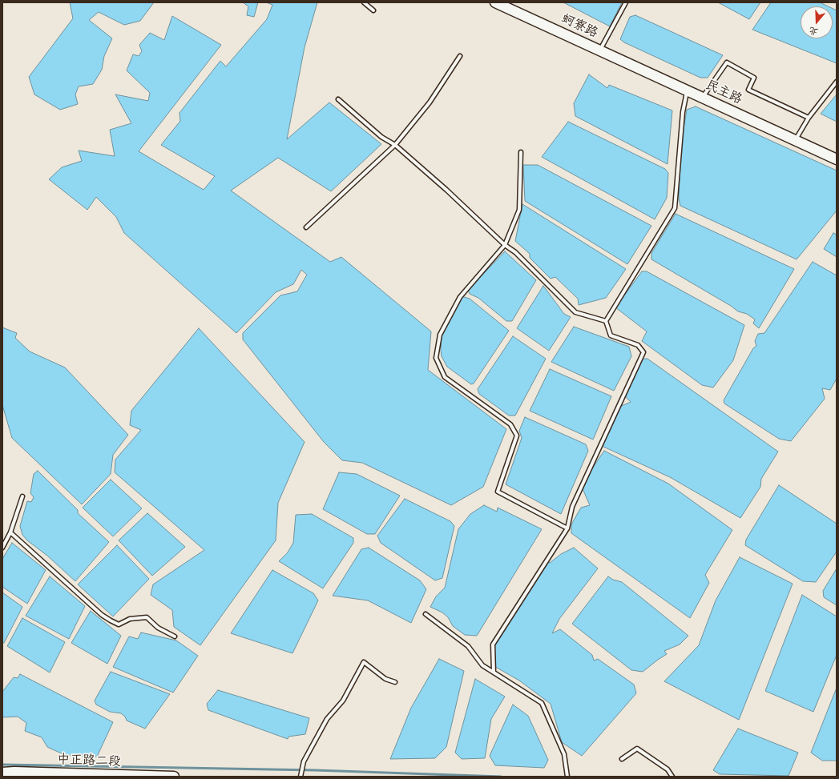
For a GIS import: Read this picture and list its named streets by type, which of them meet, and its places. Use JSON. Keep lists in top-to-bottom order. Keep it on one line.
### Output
{"streets":{"street":["蚵寮路","民主路","中正路二段"]},"crossings":[["蚵寮路","民主路"]],"north":"bottom"}
